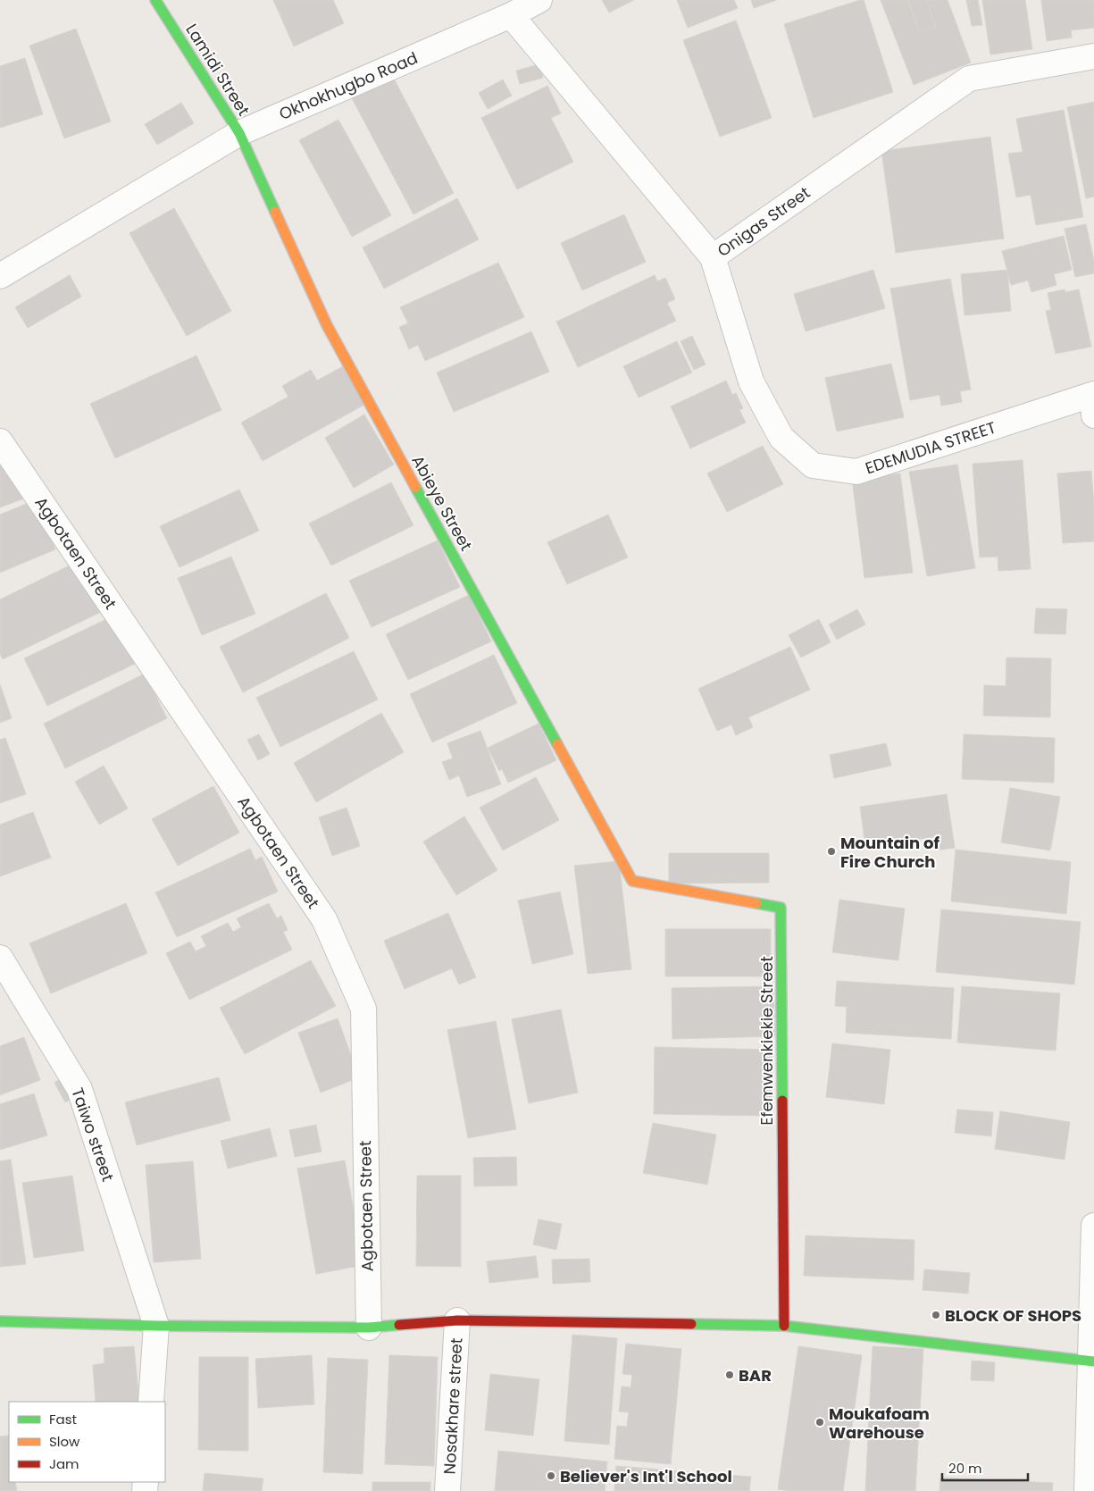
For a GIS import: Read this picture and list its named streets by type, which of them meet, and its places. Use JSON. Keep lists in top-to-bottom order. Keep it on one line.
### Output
{"streets":{"street":["Lamidi Street","Okhokhugbo Road","Onigas Street","EDEMUDIA STREET","Abieye Street","Agbotaen Street","Efemwenkiekie Street","Taiwo street","Nosakhare street"]},"crossings":[["Lamidi Street","Okhokhugbo Road"],["Lamidi Street","Abieye Street"],["Okhokhugbo Road","Onigas Street"],["Okhokhugbo Road","Abieye Street"],["Onigas Street","EDEMUDIA STREET"],["Abieye Street","Efemwenkiekie Street"]],"places":["Mountain of Fire Church","BLOCK OF SHOPS","BAR","Moukafoam Warehouse","Believer's Int'l School"],"legend":["Fast","Slow","Jam"],"scale_bar":"20 m"}
